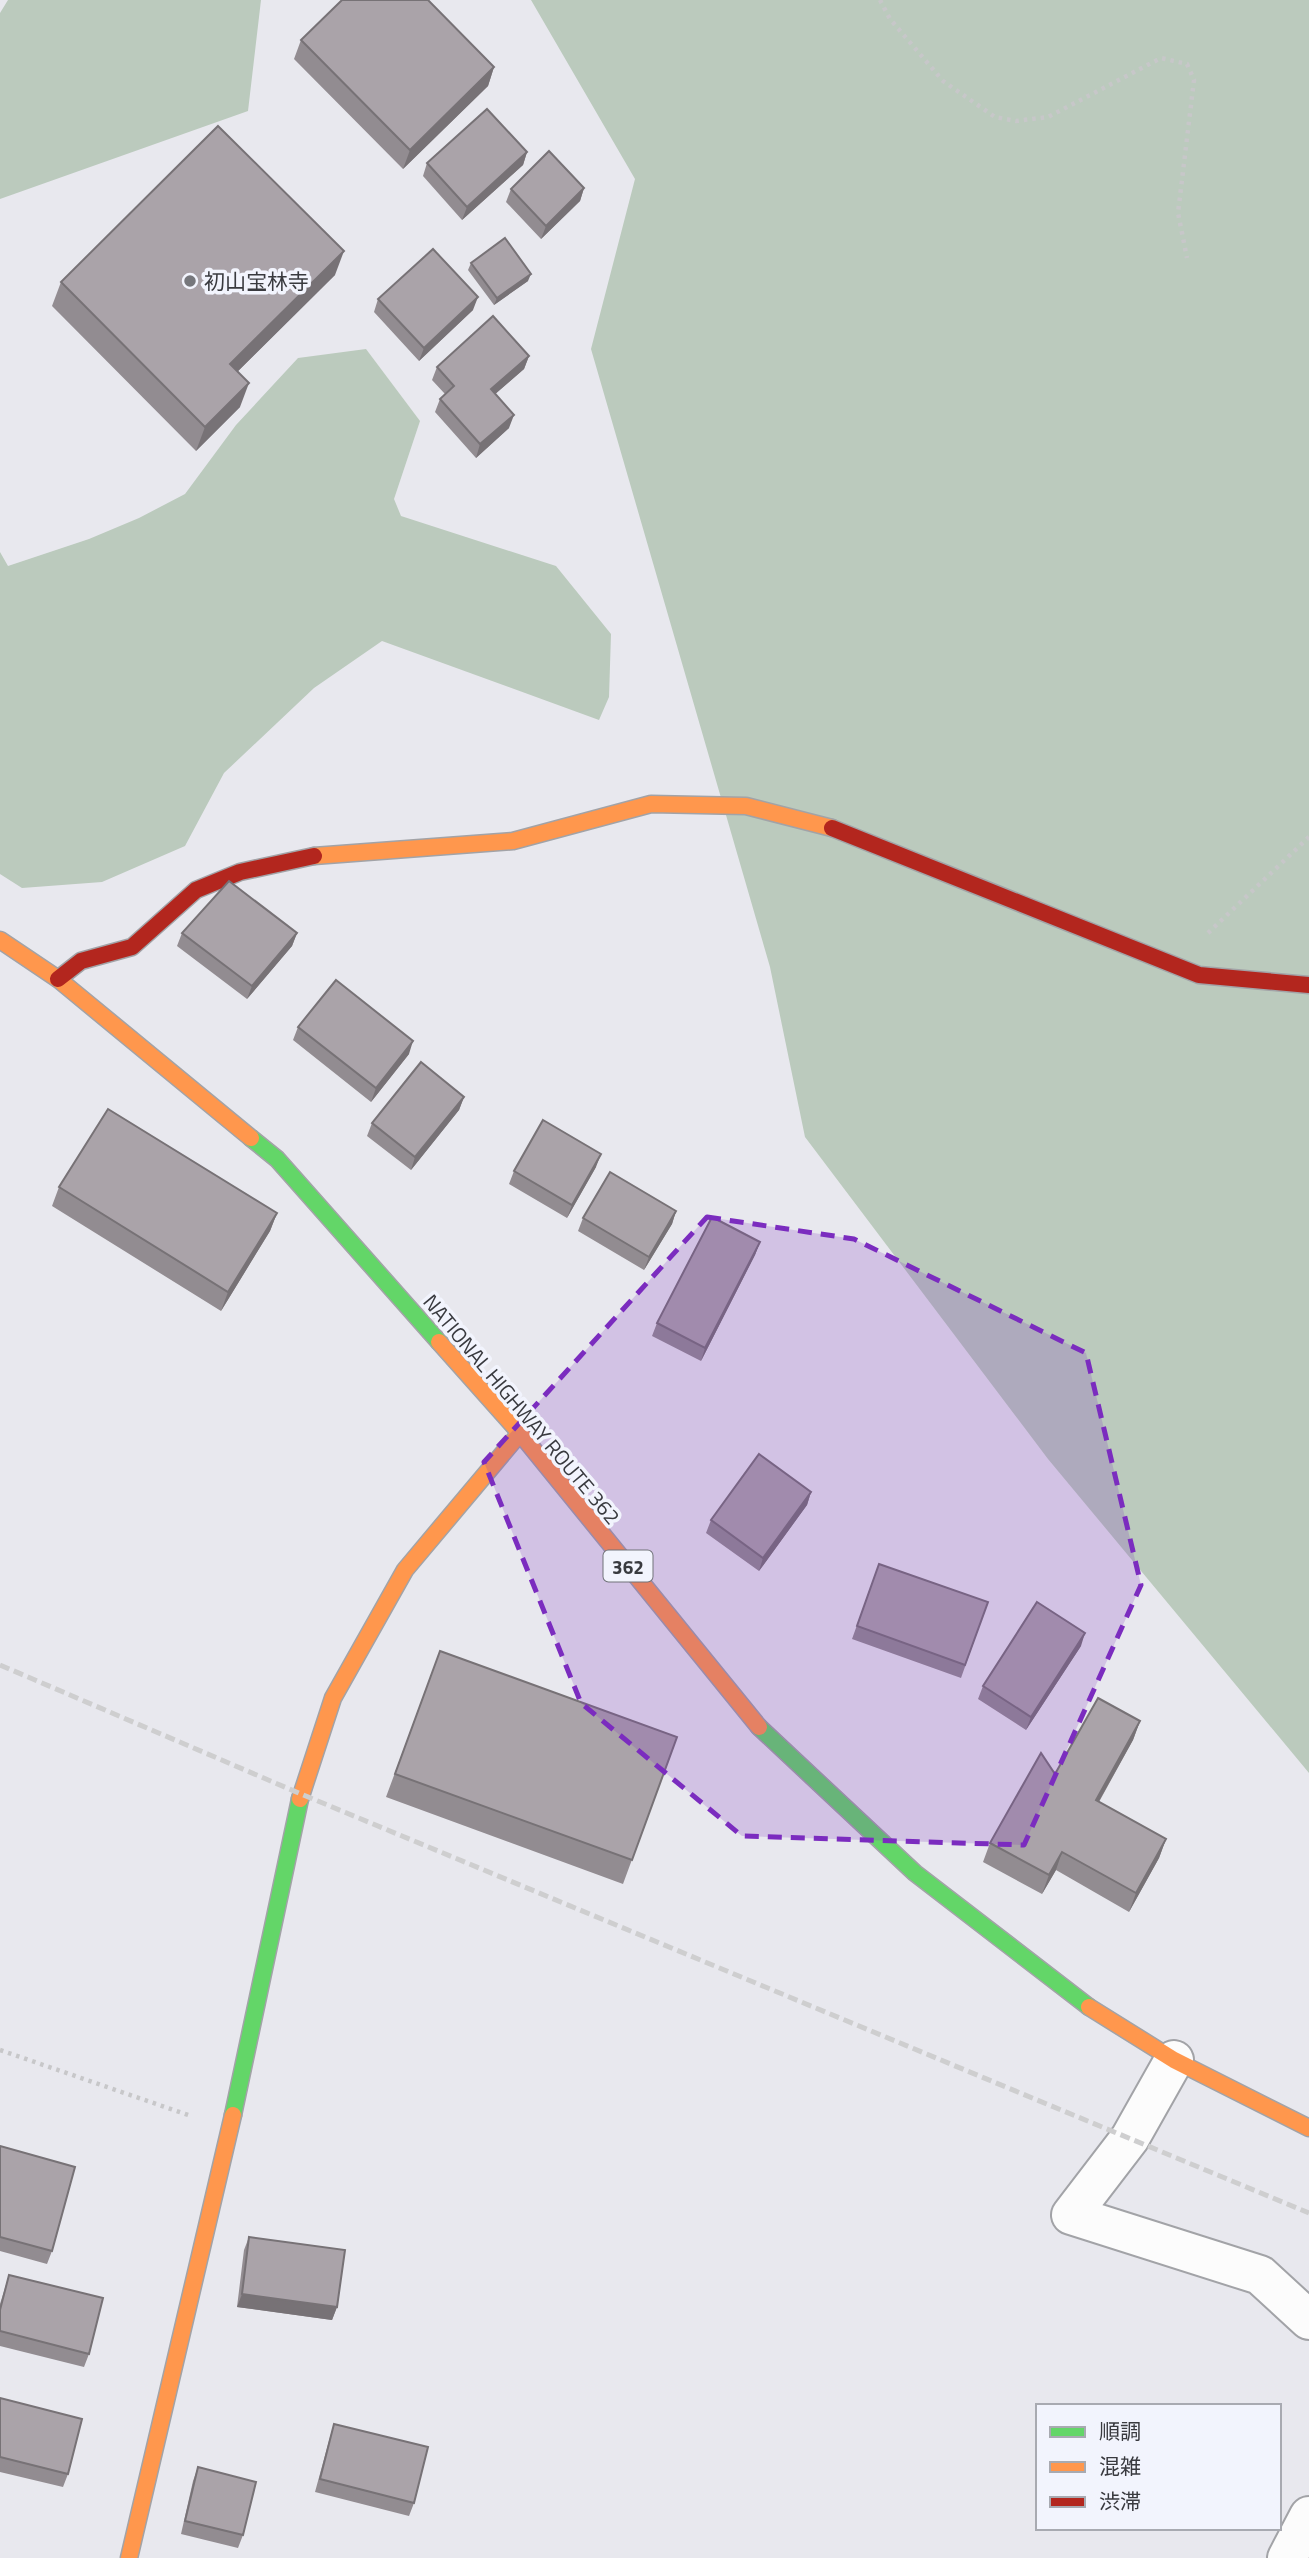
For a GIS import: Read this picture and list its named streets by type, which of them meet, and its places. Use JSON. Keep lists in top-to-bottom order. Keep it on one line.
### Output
{"streets":{"main road":["NATIONAL HIGHWAY ROUTE 362","362"]},"places":["初山宝林寺"],"legend":["順調","混雑","渋滞"]}
